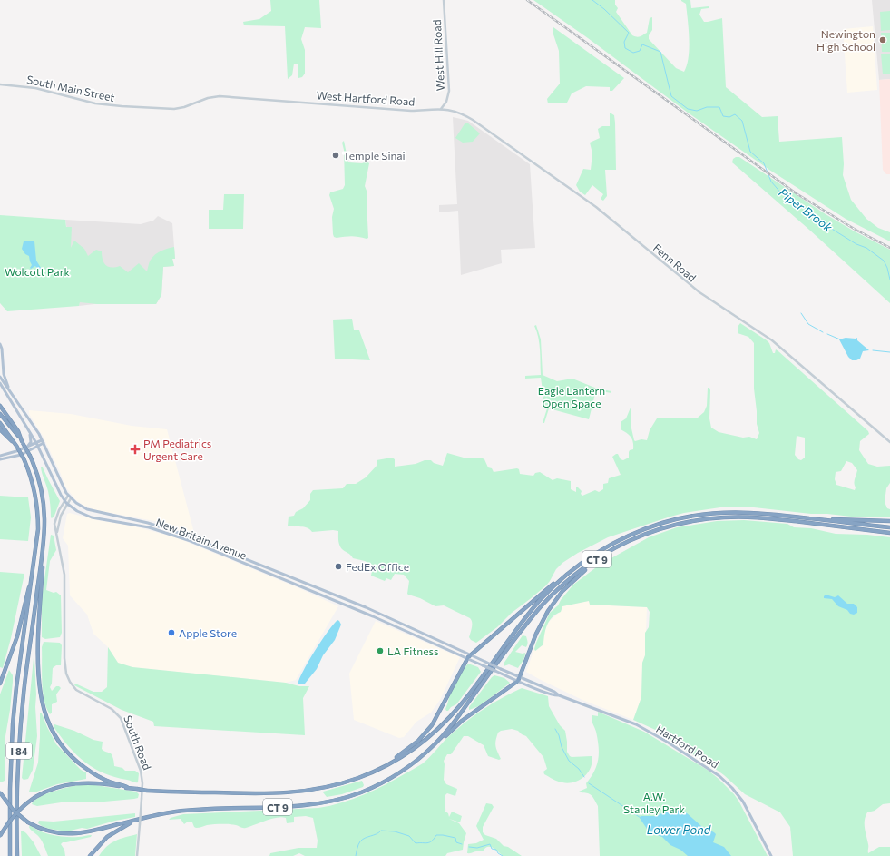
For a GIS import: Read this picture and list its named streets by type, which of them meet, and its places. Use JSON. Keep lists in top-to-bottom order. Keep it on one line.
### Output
{"streets":{"highway":["CT 9","I 84"],"main road":["New Britain Avenue","Hartford Road"],"street":["West Hill Road","South Main Street","West Hartford Road","Fenn Road","South Road"]},"crossings":[["West Hill Road","West Hartford Road"],["West Hill Road","Fenn Road"],["South Main Street","West Hartford Road"],["West Hartford Road","Fenn Road"],["New Britain Avenue","South Road"],["New Britain Avenue","Hartford Road"]],"water":["Piper Brook","Lower Pond"],"parks":["Wolcott Park","Eagle Lantern Open Space","A.W. Stanley Park"],"places":{"other":["Newington High School","Temple Sinai","FedEx Office","Apple Store","LA Fitness"],"health":["PM Pediatrics Urgent Care"]}}
